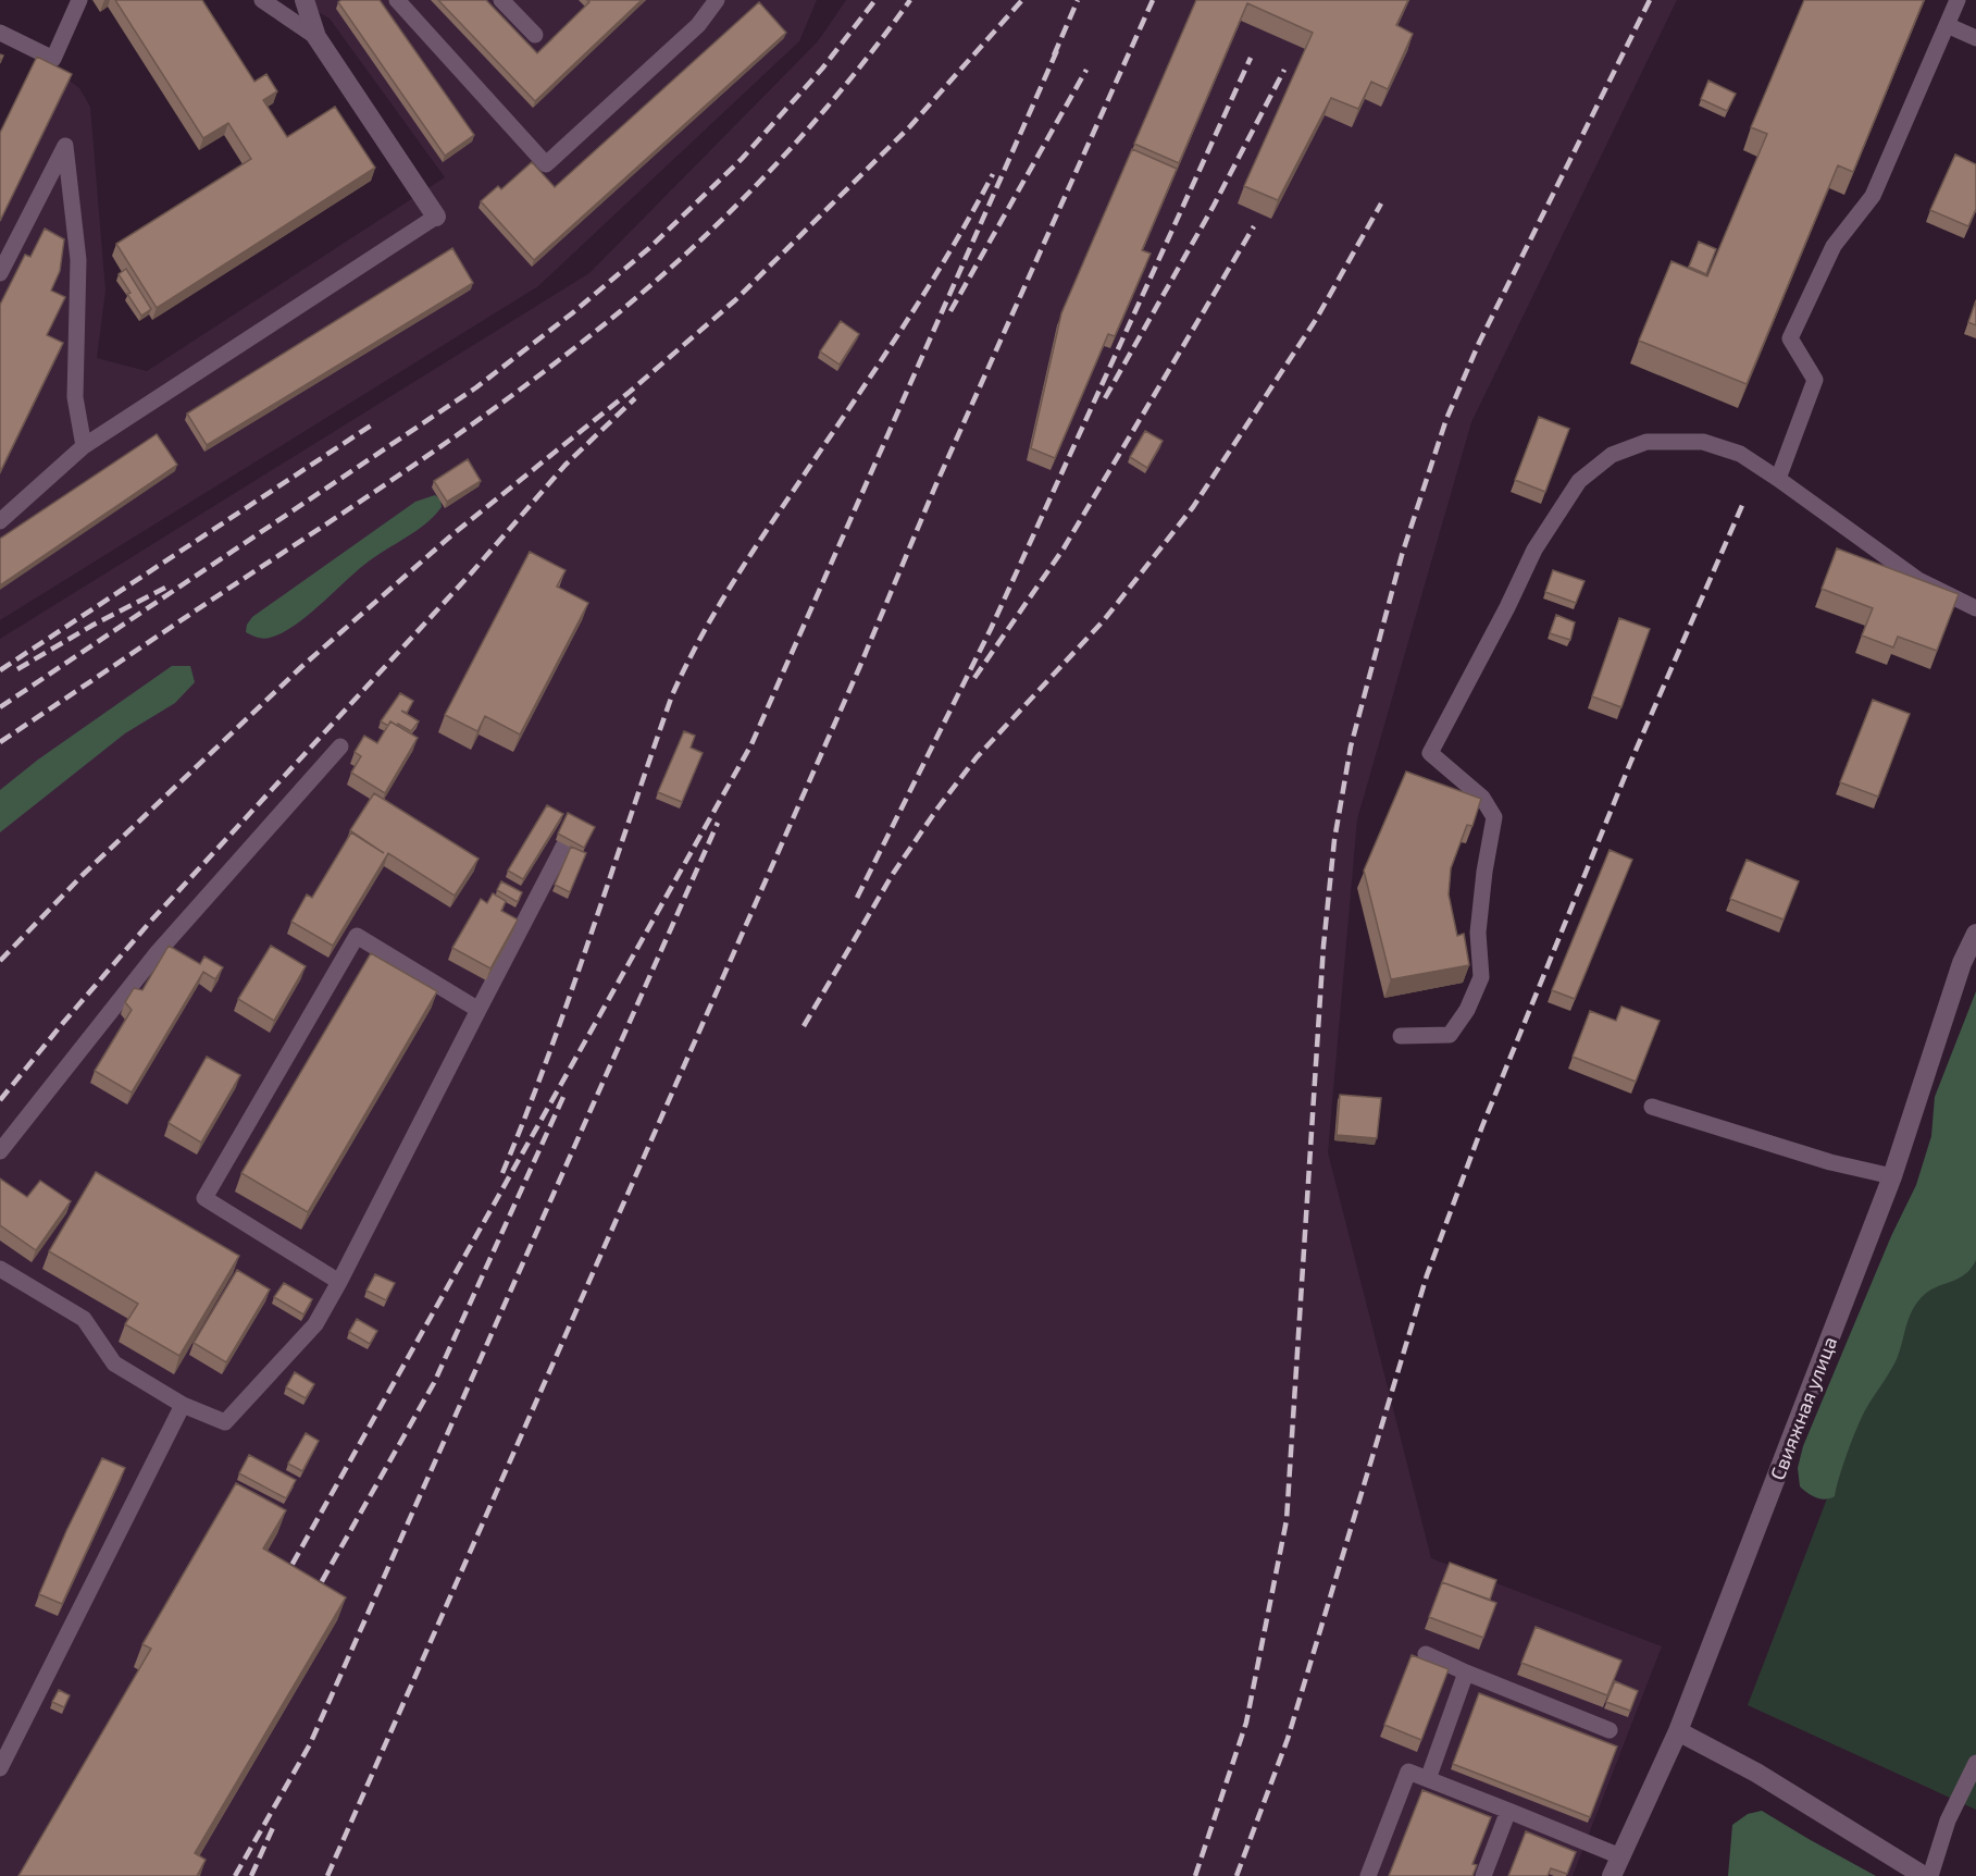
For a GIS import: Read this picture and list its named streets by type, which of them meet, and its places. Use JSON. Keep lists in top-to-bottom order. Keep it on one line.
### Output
{"streets":{"street":["Свияжная улица"]}}
